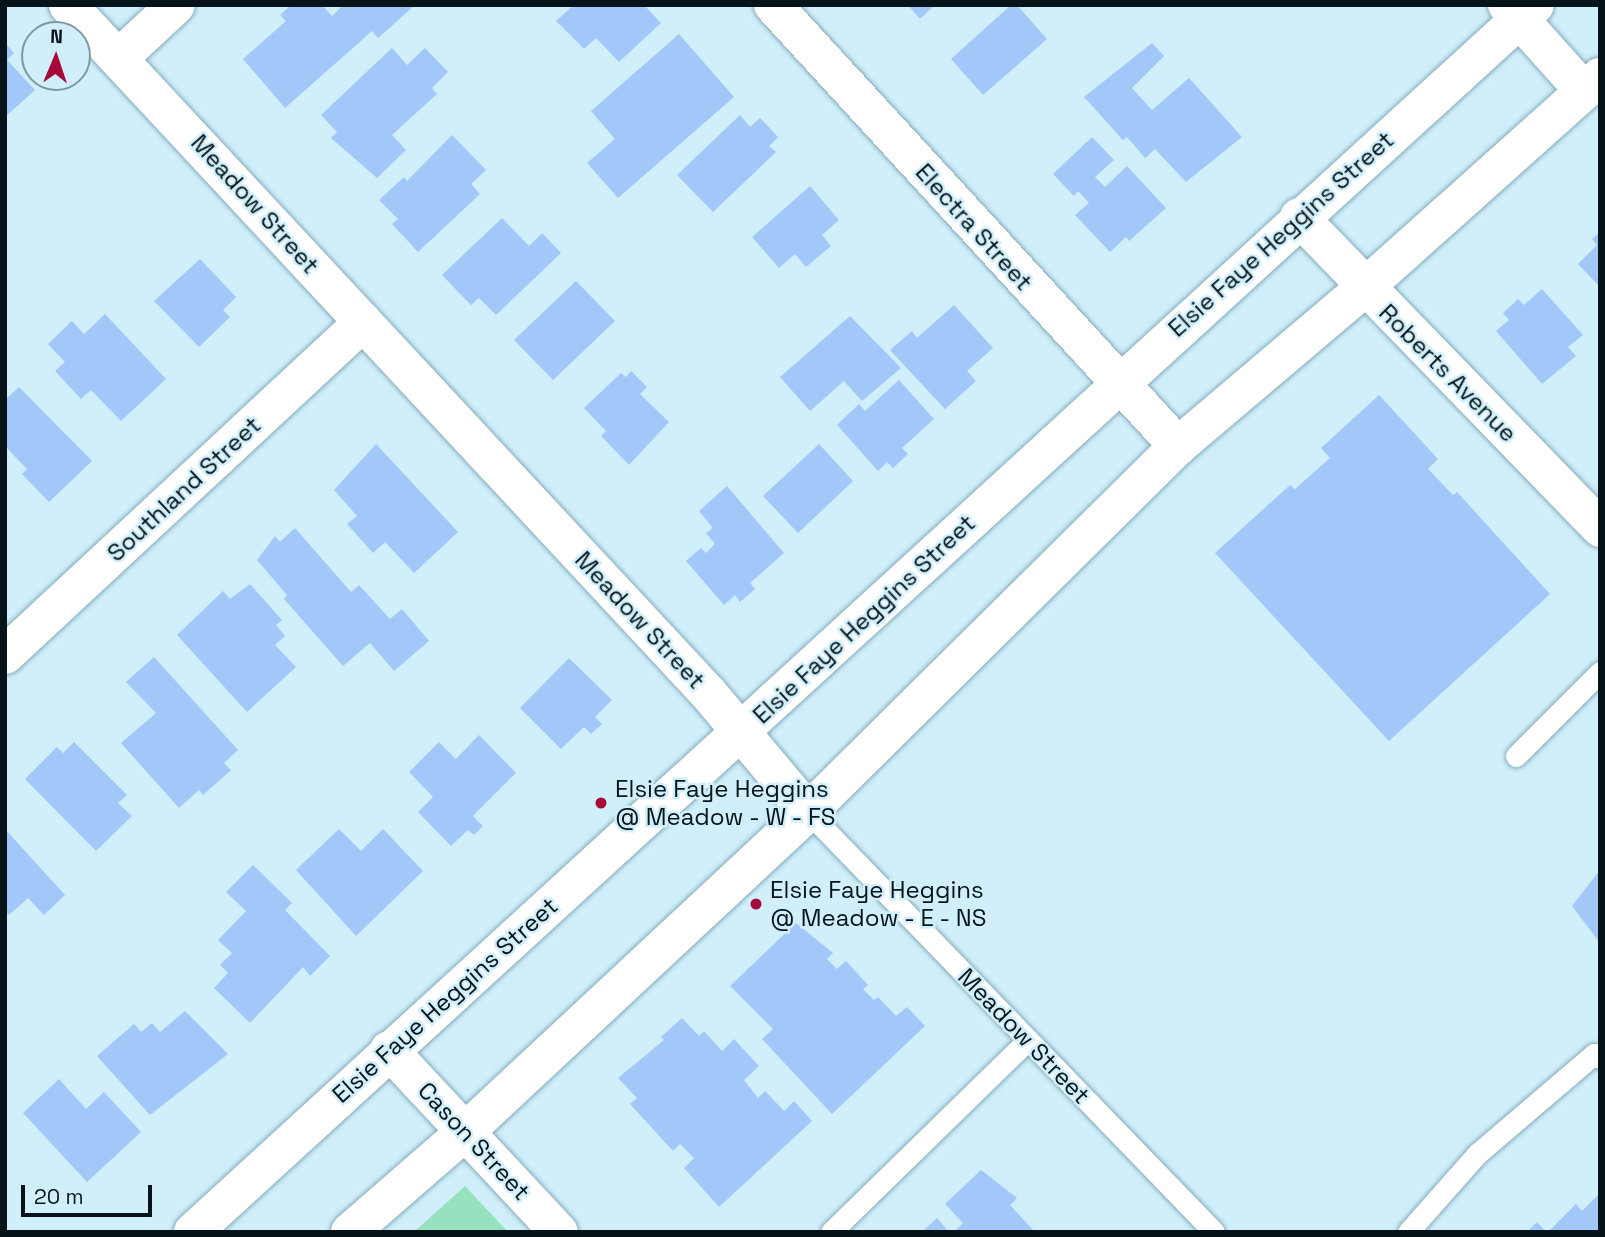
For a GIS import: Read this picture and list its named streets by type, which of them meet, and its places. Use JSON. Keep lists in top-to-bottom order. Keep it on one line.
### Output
{"streets":{"main road":["Meadow Street","Electra Street","Elsie Faye Heggins Street","Roberts Avenue","Southland Street","Cason Street"]},"crossings":[["Meadow Street","Elsie Faye Heggins Street"],["Meadow Street","Southland Street"],["Electra Street","Elsie Faye Heggins Street"],["Elsie Faye Heggins Street","Roberts Avenue"],["Elsie Faye Heggins Street","Cason Street"]],"places":["Elsie Faye Heggins @ Meadow - W - FS","Elsie Faye Heggins @ Meadow - E - NS"],"scale_bar":"20 m","north":"top"}
